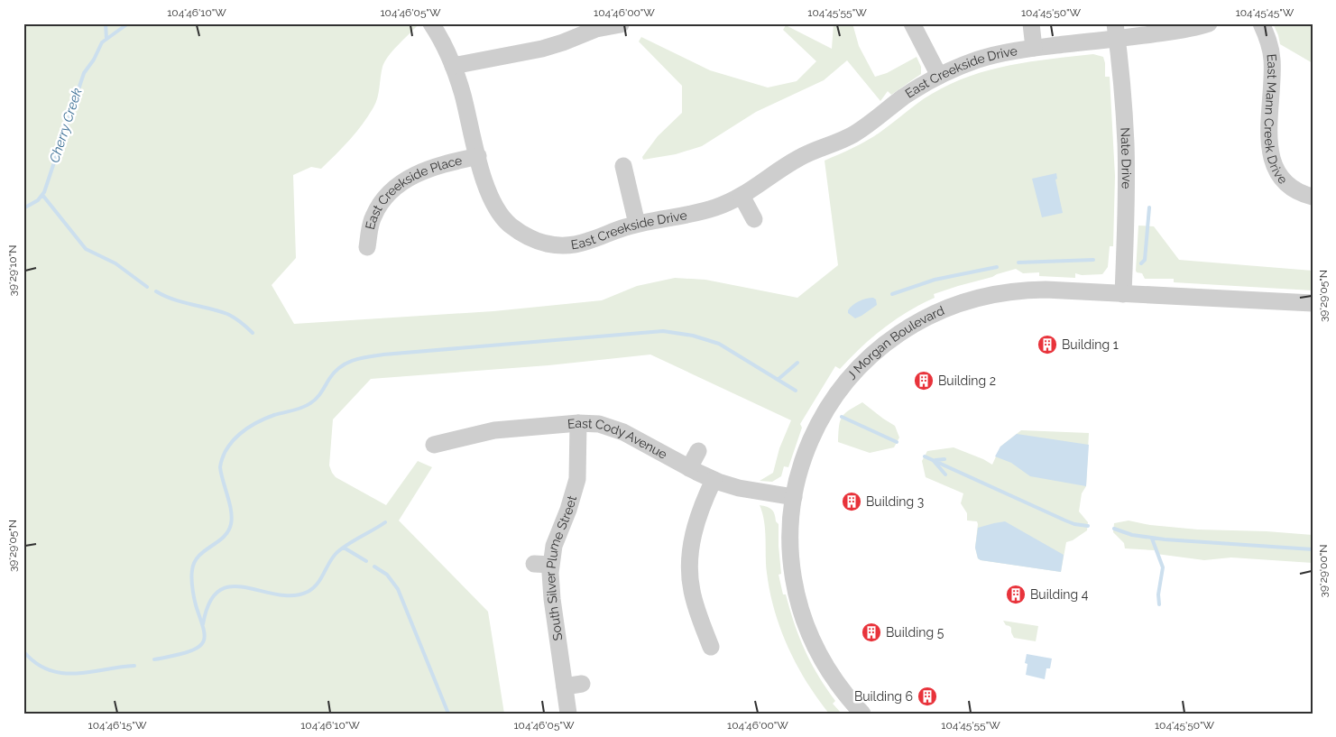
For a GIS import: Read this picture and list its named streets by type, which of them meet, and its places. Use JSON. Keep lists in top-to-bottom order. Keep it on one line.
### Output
{"streets":{"street":["East Creekside Drive","East Mann Creek Drive","Nate Drive","East Creekside Place","J Morgan Boulevard","East Cody Avenue","South Silver Plume Street"]},"crossings":[["East Creekside Drive","Nate Drive"],["East Creekside Drive","East Creekside Place"],["Nate Drive","J Morgan Boulevard"],["J Morgan Boulevard","East Cody Avenue"],["East Cody Avenue","South Silver Plume Street"]],"water":["Cherry Creek"],"places":{"building":["Building 1","Building 2","Building 3","Building 4","Building 5","Building 6"]},"coordinates":["104°46'10\"W","104°46'05\"W","104°46'00\"W","104°45'55\"W","104°45'50\"W","104°45'45\"W","39°29'10\"N","39°29'05\"N","39°29'00\"N","104°46'15\"W"]}
